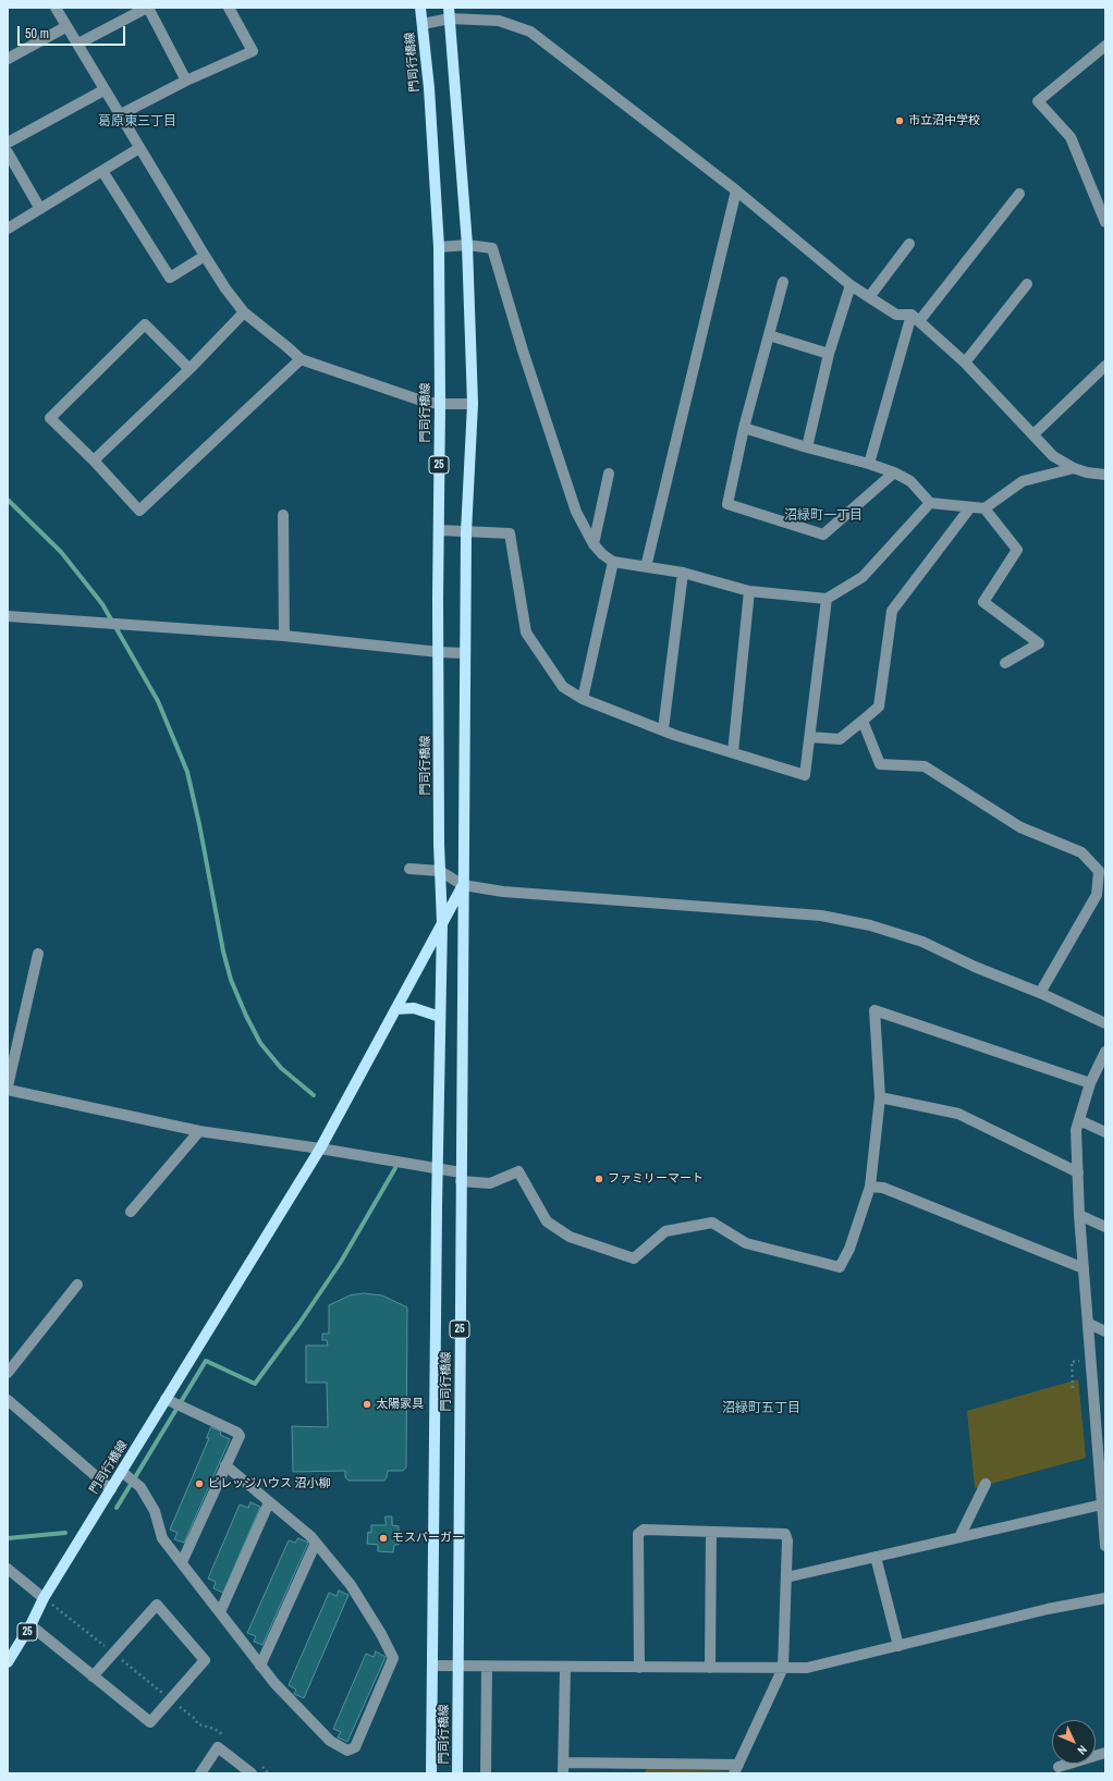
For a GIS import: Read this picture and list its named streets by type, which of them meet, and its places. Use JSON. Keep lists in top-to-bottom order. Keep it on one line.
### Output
{"streets":{"main road":["門司行橋線","25"]},"districts":["葛原東三丁目","沼緑町一丁目","沼緑町五丁目"],"places":["市立沼中学校","ファミリーマート","太陽家具","ビレッジハウス 沼小柳","モスバーガー"],"scale_bar":"50 m","north":"bottom right"}
